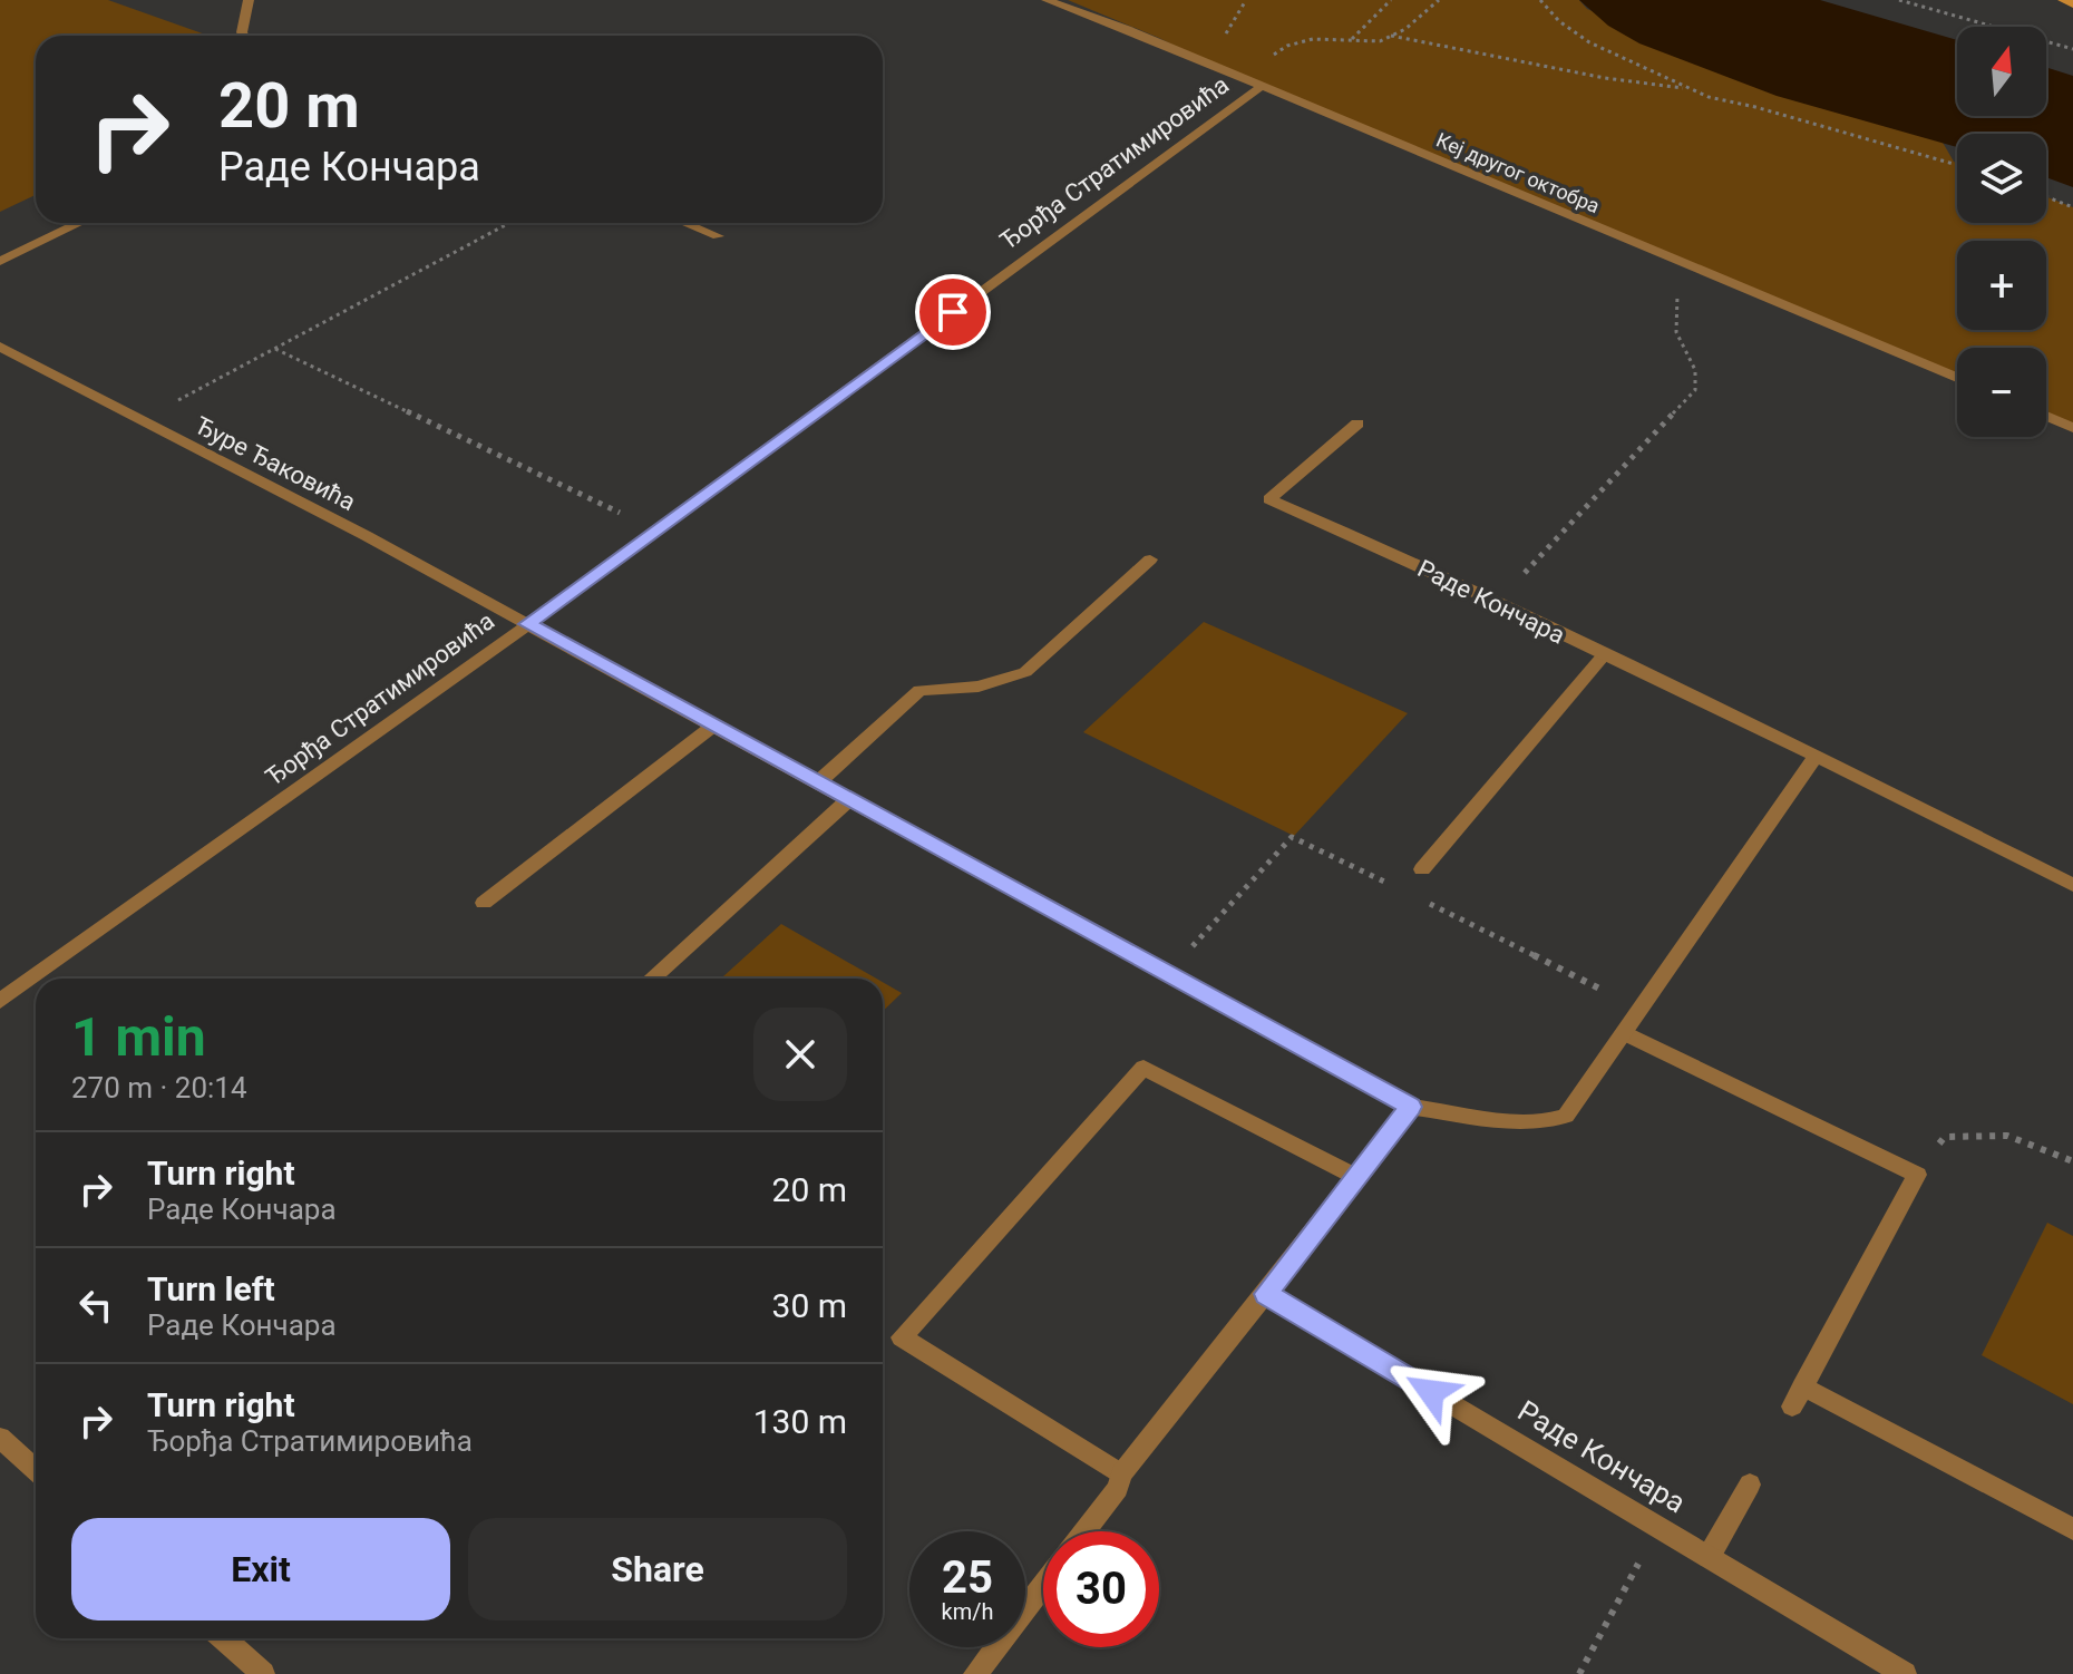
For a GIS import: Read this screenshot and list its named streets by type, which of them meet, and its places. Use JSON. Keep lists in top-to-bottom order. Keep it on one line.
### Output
{"streets":{"street":["Ђорђа Стратимировића","Кеј другог октобра","Ђуре Ђаковића","Раде Кончара"]},"crossings":[["Ђорђа Стратимировића","Кеј другог октобра"],["Ђорђа Стратимировића","Ђуре Ђаковића"]],"north":"top","page":{"map_buttons":["+","−"],"turn":["20 m","Раде Кончара"],"heading":["1 min","270 m · 20:14"],"list":[{"name":"Turn right","note":"Раде Кончара","value":"20 m"},{"name":"Turn left","note":"Раде Кончара","value":"30 m"},{"name":"Turn right","note":"Ђорђа Стратимировића","value":"130 m"}],"buttons":["Exit","Share"],"speed":"25 km/h","limit":"30"}}
